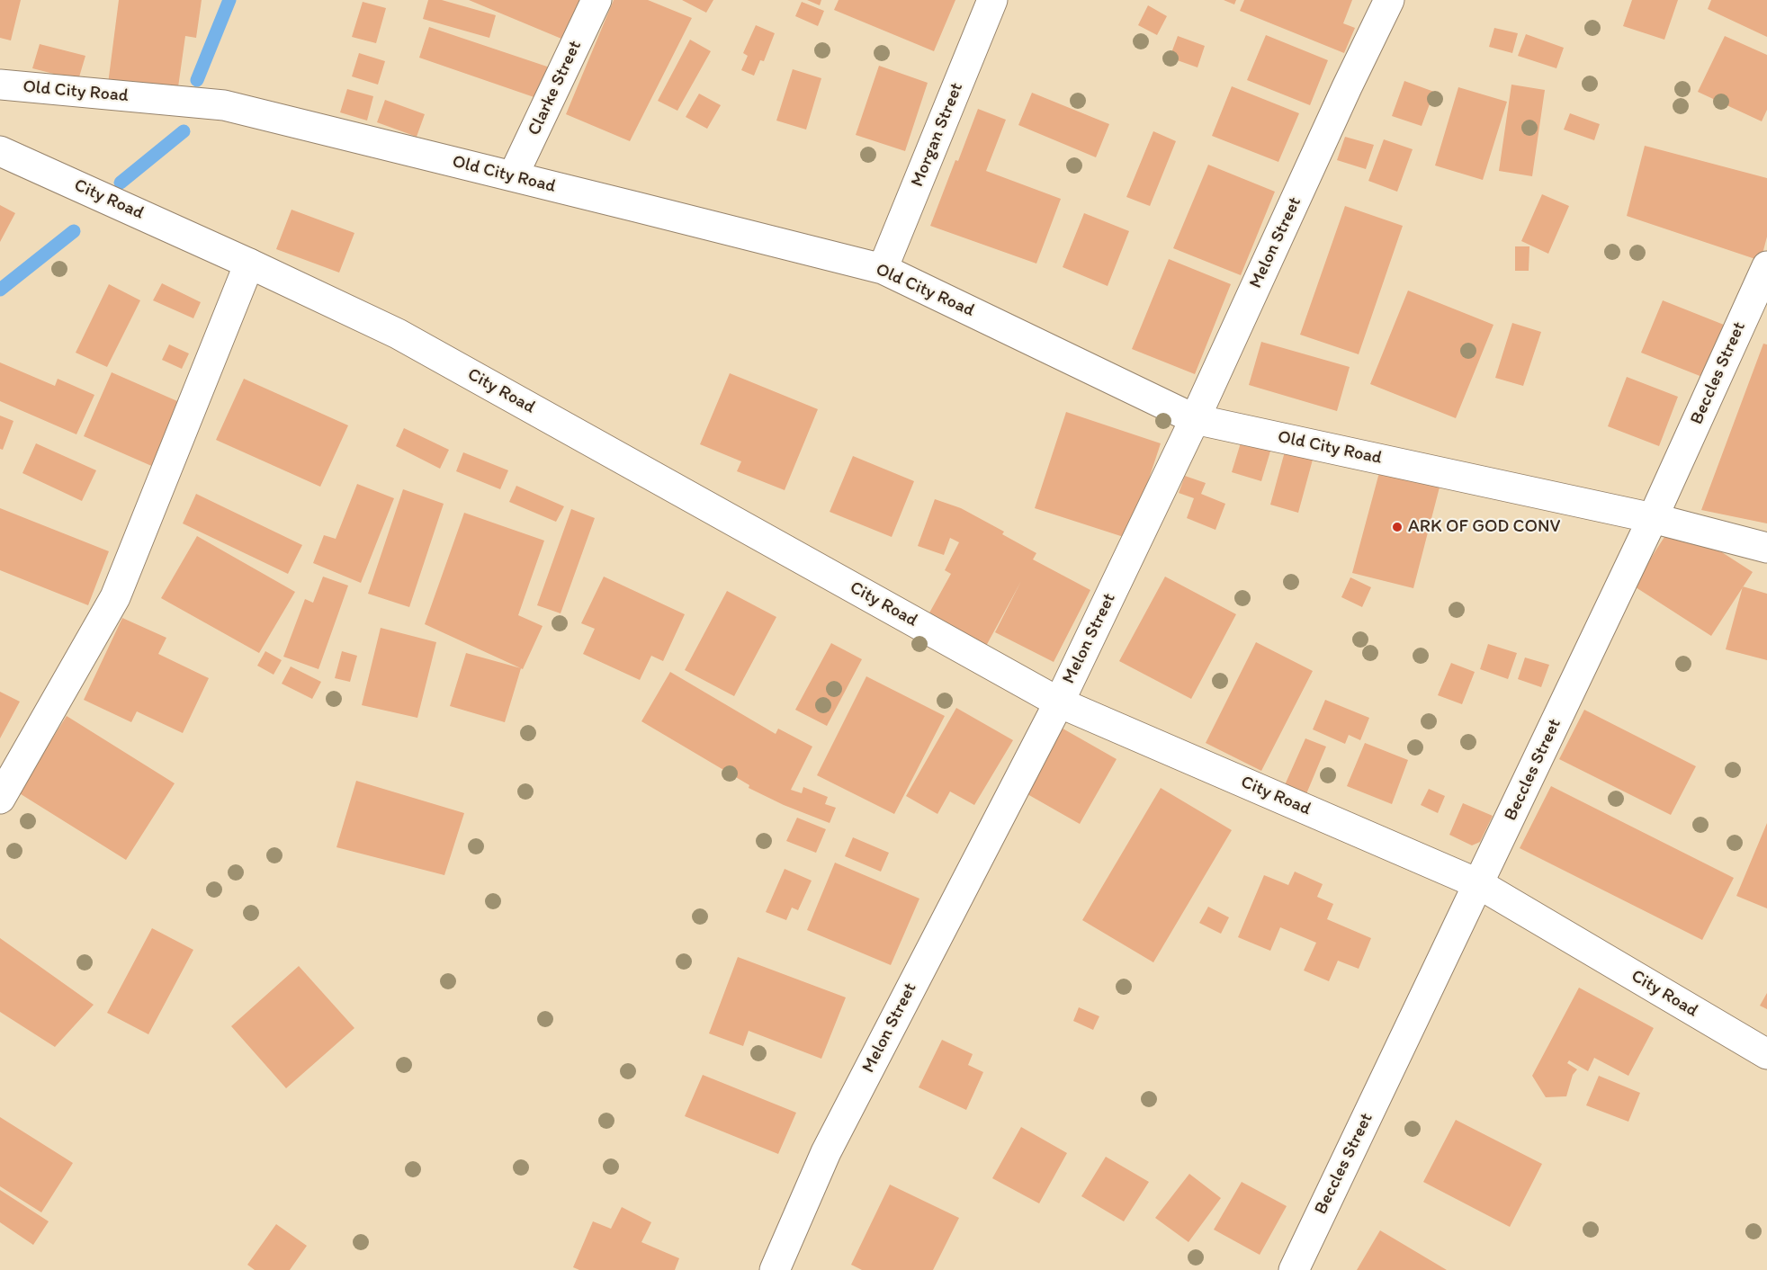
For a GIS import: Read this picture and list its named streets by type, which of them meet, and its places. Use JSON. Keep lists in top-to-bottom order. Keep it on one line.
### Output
{"streets":{"street":["Clarke Street","Old City Road","Morgan Street","City Road","Melon Street","Beccles Street"]},"crossings":[["Clarke Street","Old City Road"],["Old City Road","Morgan Street"],["Old City Road","Melon Street"],["Old City Road","Beccles Street"],["City Road","Melon Street"],["City Road","Beccles Street"]],"places":["ARK OF GOD CONV"]}
